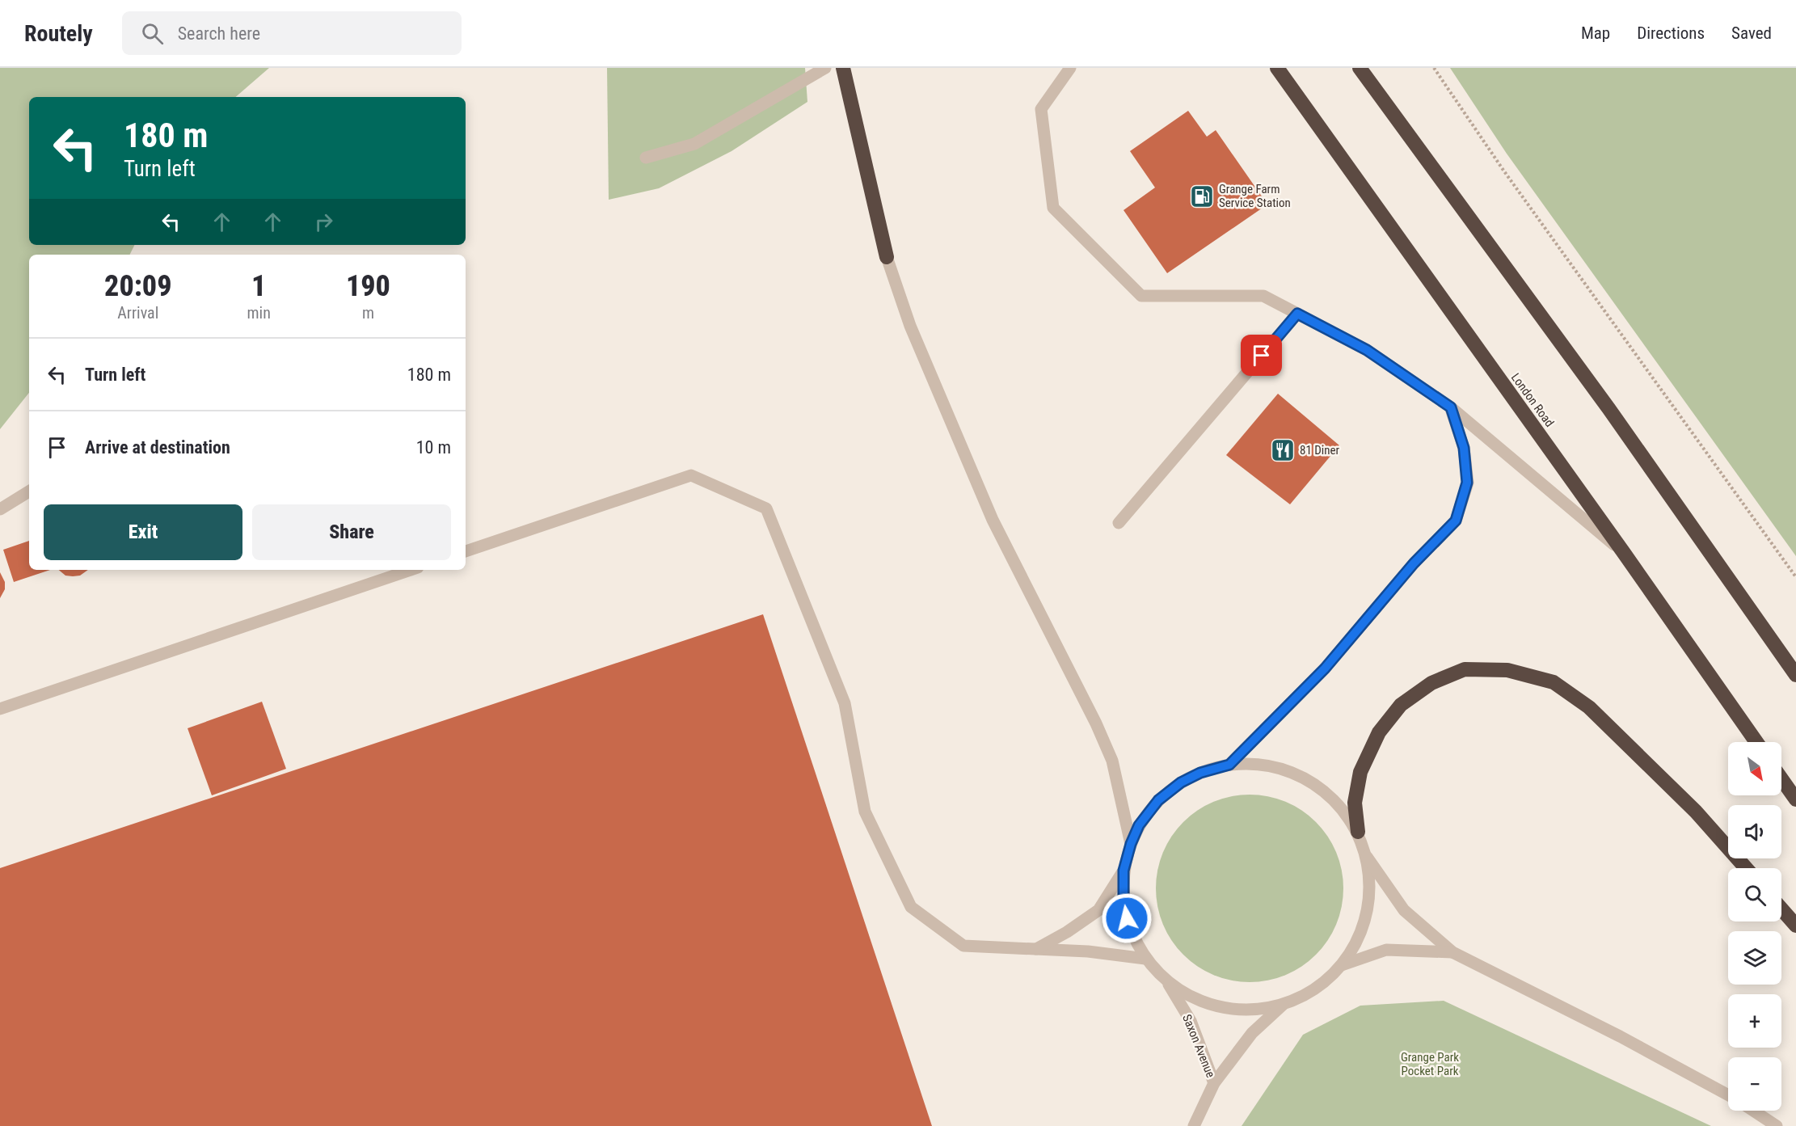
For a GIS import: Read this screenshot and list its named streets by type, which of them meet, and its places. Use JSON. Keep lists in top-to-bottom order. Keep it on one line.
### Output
{"streets":{"highway":["London Road"],"street":["Saxon Avenue"]},"parks":["Grange Park Pocket Park"],"places":{"fuel station":["Grange Farm Service Station"],"restaurant":["81 Diner"]},"north":"bottom right","page":{"header":"Routely","search":"Search here","nav":["Map","Directions","Saved"],"turn":["180 m","Turn left"],"eta":["20:09","Arrival","1","min","190","m"],"list":[{"name":"Turn left","value":"180 m"},{"name":"Arrive at destination","value":"10 m"}],"buttons":["Exit","Share"],"map_buttons":["+","−"]}}
